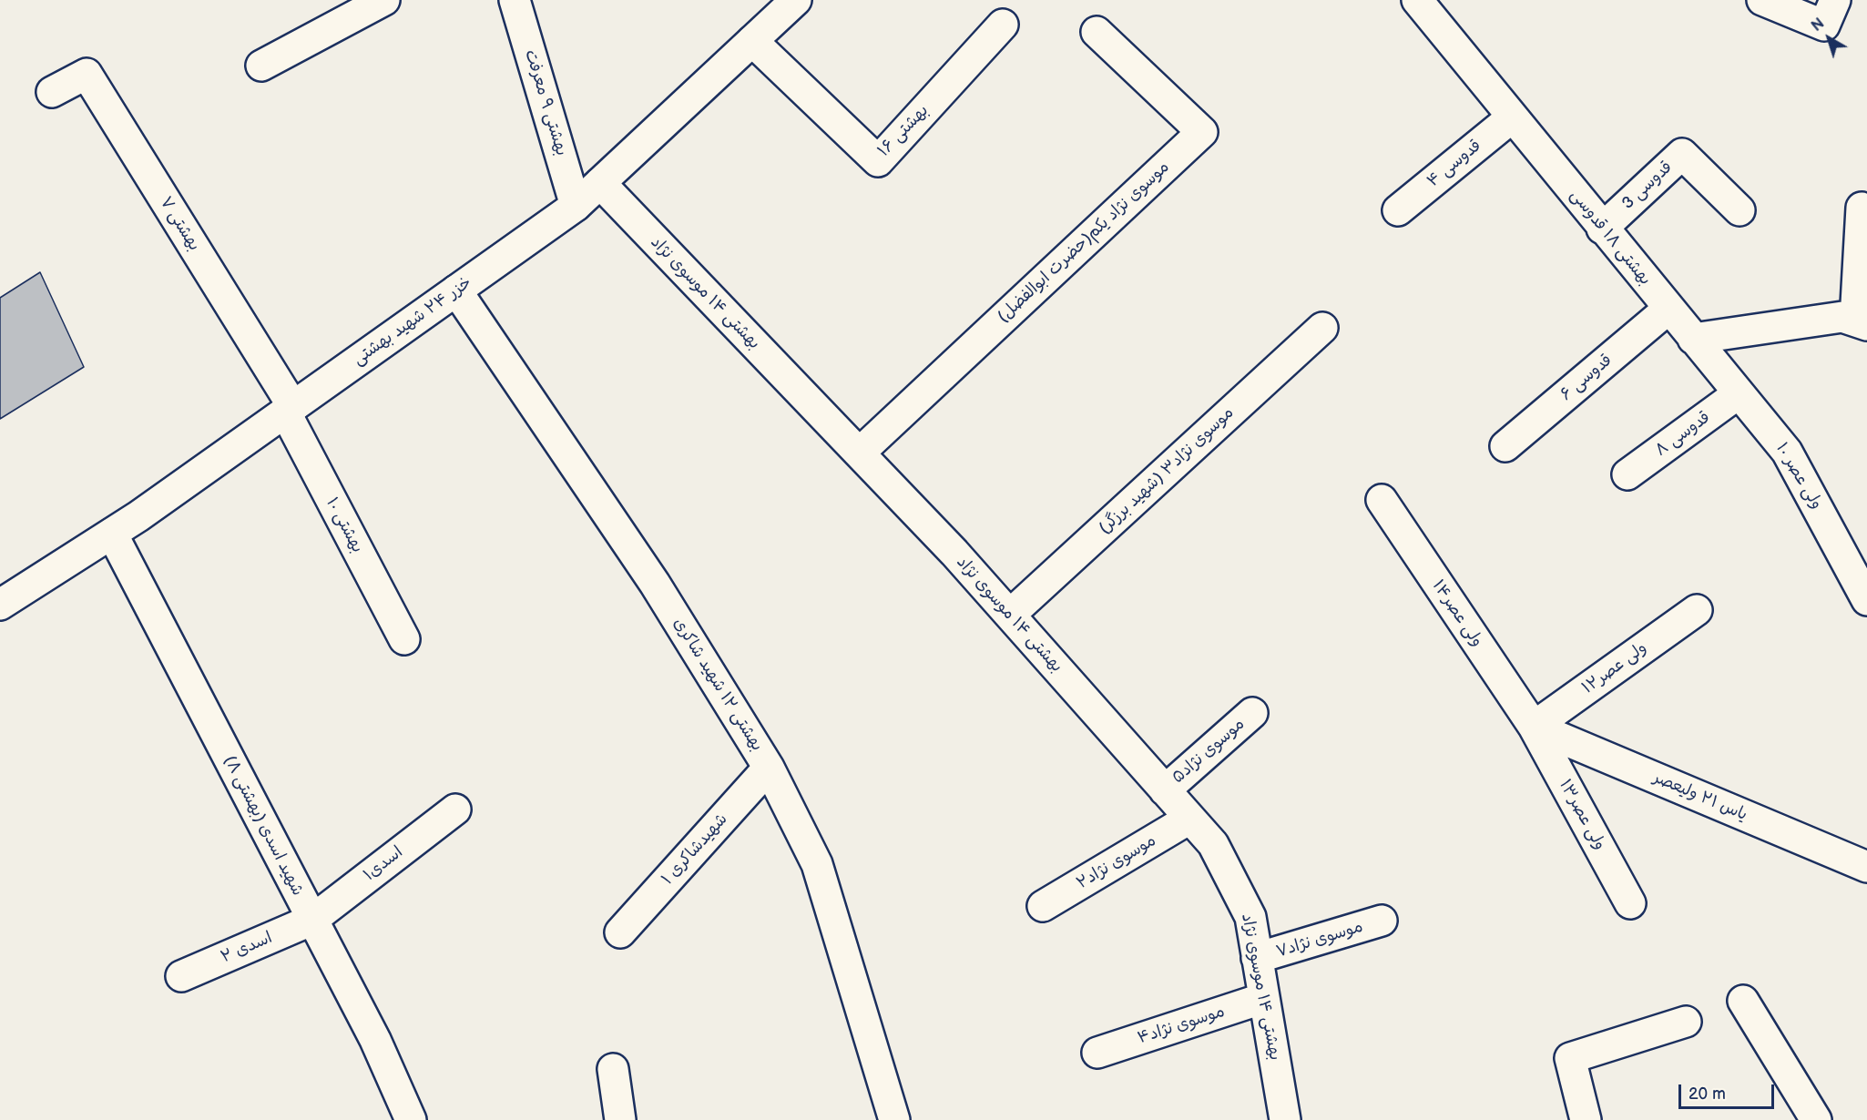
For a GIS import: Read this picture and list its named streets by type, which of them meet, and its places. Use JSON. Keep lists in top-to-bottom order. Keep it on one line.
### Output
{"streets":{"street":["بهشتی ۹ معرفت","بهشتی ۱۶","قدوسی ۴","قدوسی 3","بهشتی ۷","بهشتی ۱۸ قدوسی","موسوی نژاد یکم(حضرت ابوالفضل)","بهشتی ۱۴ موسوی نژاد","خزر ۲۴ شهید بهشتی","قدوسی ۶","قدوسی ۸","موسوی نژاد۳ (شهید برزگر)","ولی عصر ۱۰","بهشتی ۱۰","ولی عصر۱۴","ولی عصر۱۲","بهشتی ۱۲ شهید شاکری","موسوی نژاد۵","یاس ۲۱ ولیعصر","ولی عصر۱۳","شهید اسدی (بهشتی ۸)","شهیدشاکری ۱","موسوی نژاد۲","اسدی۱","موسوی نژاد۷","اسدی ۲","موسوی نژاد۴"]},"crossings":[["بهشتی ۹ معرفت","خزر ۲۴ شهید بهشتی"],["بهشتی ۱۶","خزر ۲۴ شهید بهشتی"],["قدوسی ۴","بهشتی ۱۸ قدوسی"],["قدوسی 3","بهشتی ۱۸ قدوسی"],["بهشتی ۷","خزر ۲۴ شهید بهشتی"],["بهشتی ۷","بهشتی ۱۰"],["بهشتی ۱۸ قدوسی","قدوسی ۶"],["بهشتی ۱۸ قدوسی","ولی عصر ۱۰"],["موسوی نژاد یکم(حضرت ابوالفضل)","بهشتی ۱۴ موسوی نژاد"],["بهشتی ۱۴ موسوی نژاد","خزر ۲۴ شهید بهشتی"],["بهشتی ۱۴ موسوی نژاد","موسوی نژاد۳ (شهید برزگر)"],["بهشتی ۱۴ موسوی نژاد","موسوی نژاد۵"],["بهشتی ۱۴ موسوی نژاد","موسوی نژاد۲"],["بهشتی ۱۴ موسوی نژاد","موسوی نژاد۷"],["بهشتی ۱۴ موسوی نژاد","موسوی نژاد۴"],["خزر ۲۴ شهید بهشتی","بهشتی ۱۰"],["خزر ۲۴ شهید بهشتی","بهشتی ۱۲ شهید شاکری"],["خزر ۲۴ شهید بهشتی","شهید اسدی (بهشتی ۸)"],["قدوسی ۸","ولی عصر ۱۰"],["ولی عصر۱۴","ولی عصر۱۲"],["ولی عصر۱۴","یاس ۲۱ ولیعصر"],["ولی عصر۱۴","ولی عصر۱۳"],["ولی عصر۱۲","یاس ۲۱ ولیعصر"],["ولی عصر۱۲","ولی عصر۱۳"],["بهشتی ۱۲ شهید شاکری","شهیدشاکری ۱"],["یاس ۲۱ ولیعصر","ولی عصر۱۳"],["شهید اسدی (بهشتی ۸)","اسدی۱"],["شهید اسدی (بهشتی ۸)","اسدی ۲"],["اسدی۱","اسدی ۲"]],"scale_bar":"20 m","north":"top left"}
